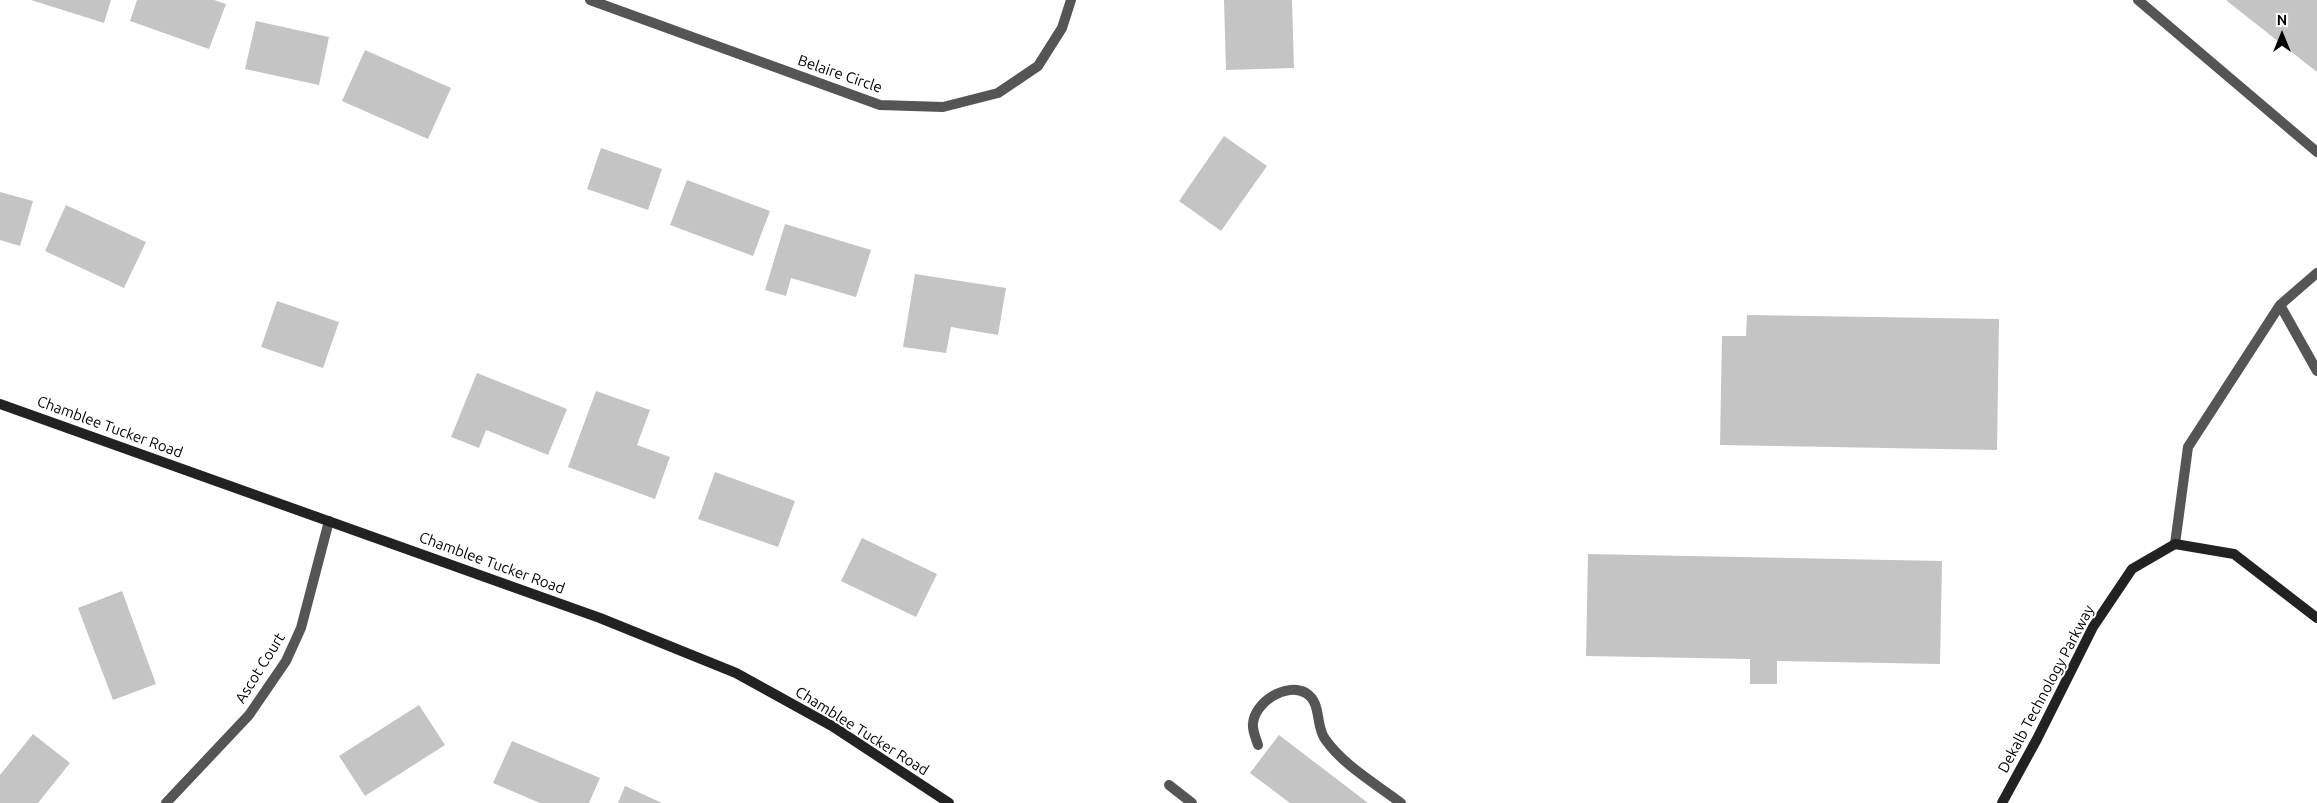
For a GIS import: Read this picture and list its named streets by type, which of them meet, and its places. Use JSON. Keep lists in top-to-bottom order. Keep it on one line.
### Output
{"streets":{"main road":["Chamblee Tucker Road","Dekalb Technology Parkway"],"street":["Belaire Circle","Ascot Court"]},"crossings":[["Chamblee Tucker Road","Ascot Court"]],"north":"top"}
